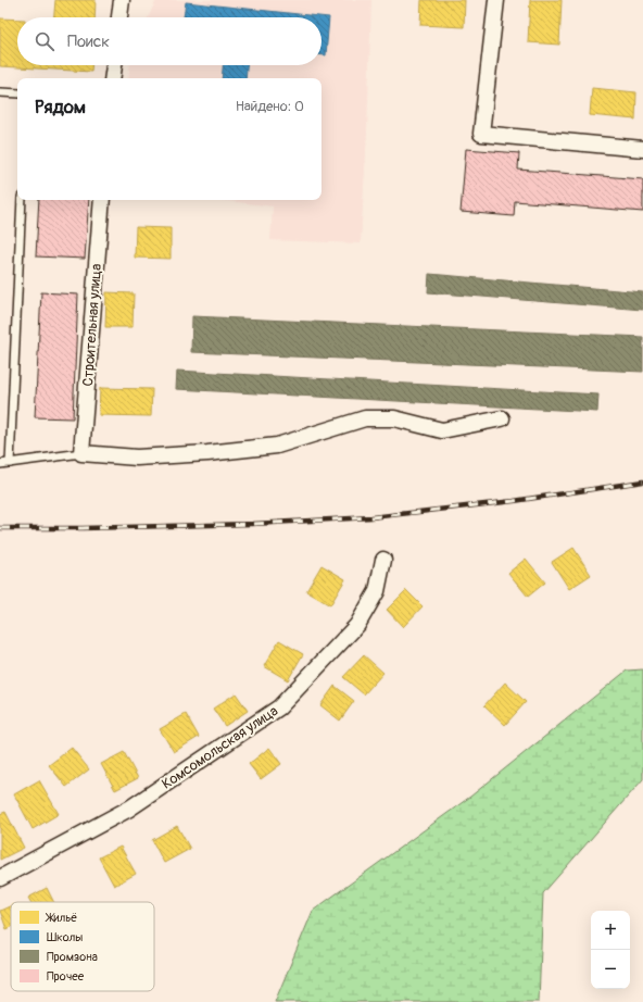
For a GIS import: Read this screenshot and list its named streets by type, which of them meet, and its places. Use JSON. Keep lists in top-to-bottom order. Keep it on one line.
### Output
{"streets":{"street":["Строительная улица","Комсомольская улица"]},"legend":["Жильё","Школы","Промзона","Прочее"],"page":{"search":"Поиск","heading":["Рядом","Найдено: 0"],"map_buttons":["+","−"]}}
